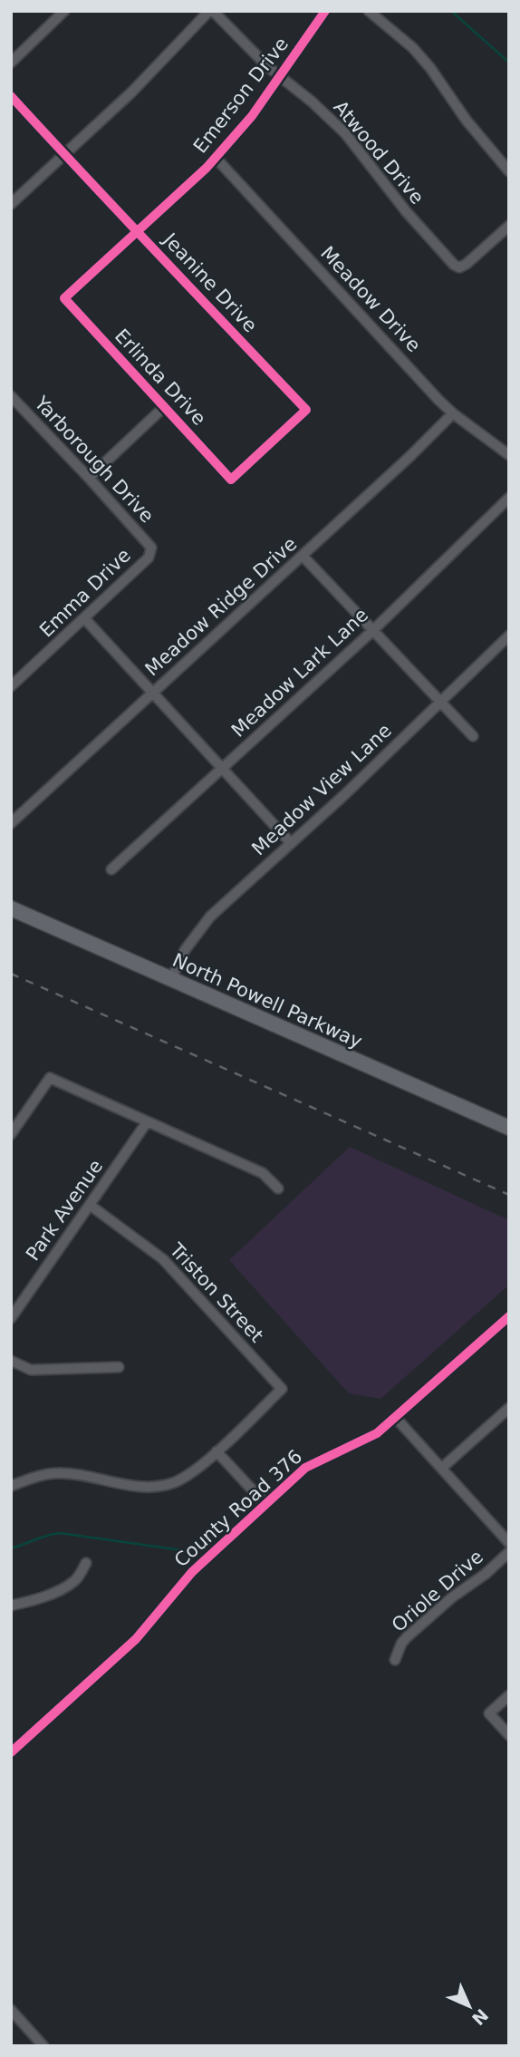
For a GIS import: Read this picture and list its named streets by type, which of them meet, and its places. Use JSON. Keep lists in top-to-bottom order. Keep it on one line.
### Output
{"streets":{"main road":["North Powell Parkway"],"street":["Emerson Drive","Atwood Drive","Jeanine Drive","Meadow Drive","Erlinda Drive","Yarborough Drive","Emma Drive","Meadow Ridge Drive","Meadow Lark Lane","Meadow View Lane","Park Avenue","Triston Street","County Road 376","Oriole Drive"]},"crossings":[["Emerson Drive","Atwood Drive"],["Emerson Drive","Jeanine Drive"],["Emerson Drive","Meadow Drive"],["Emerson Drive","Erlinda Drive"],["Jeanine Drive","Erlinda Drive"],["Meadow Drive","Meadow Ridge Drive"],["Yarborough Drive","Emma Drive"],["Meadow View Lane","North Powell Parkway"],["Park Avenue","Triston Street"]],"north":"bottom right"}
